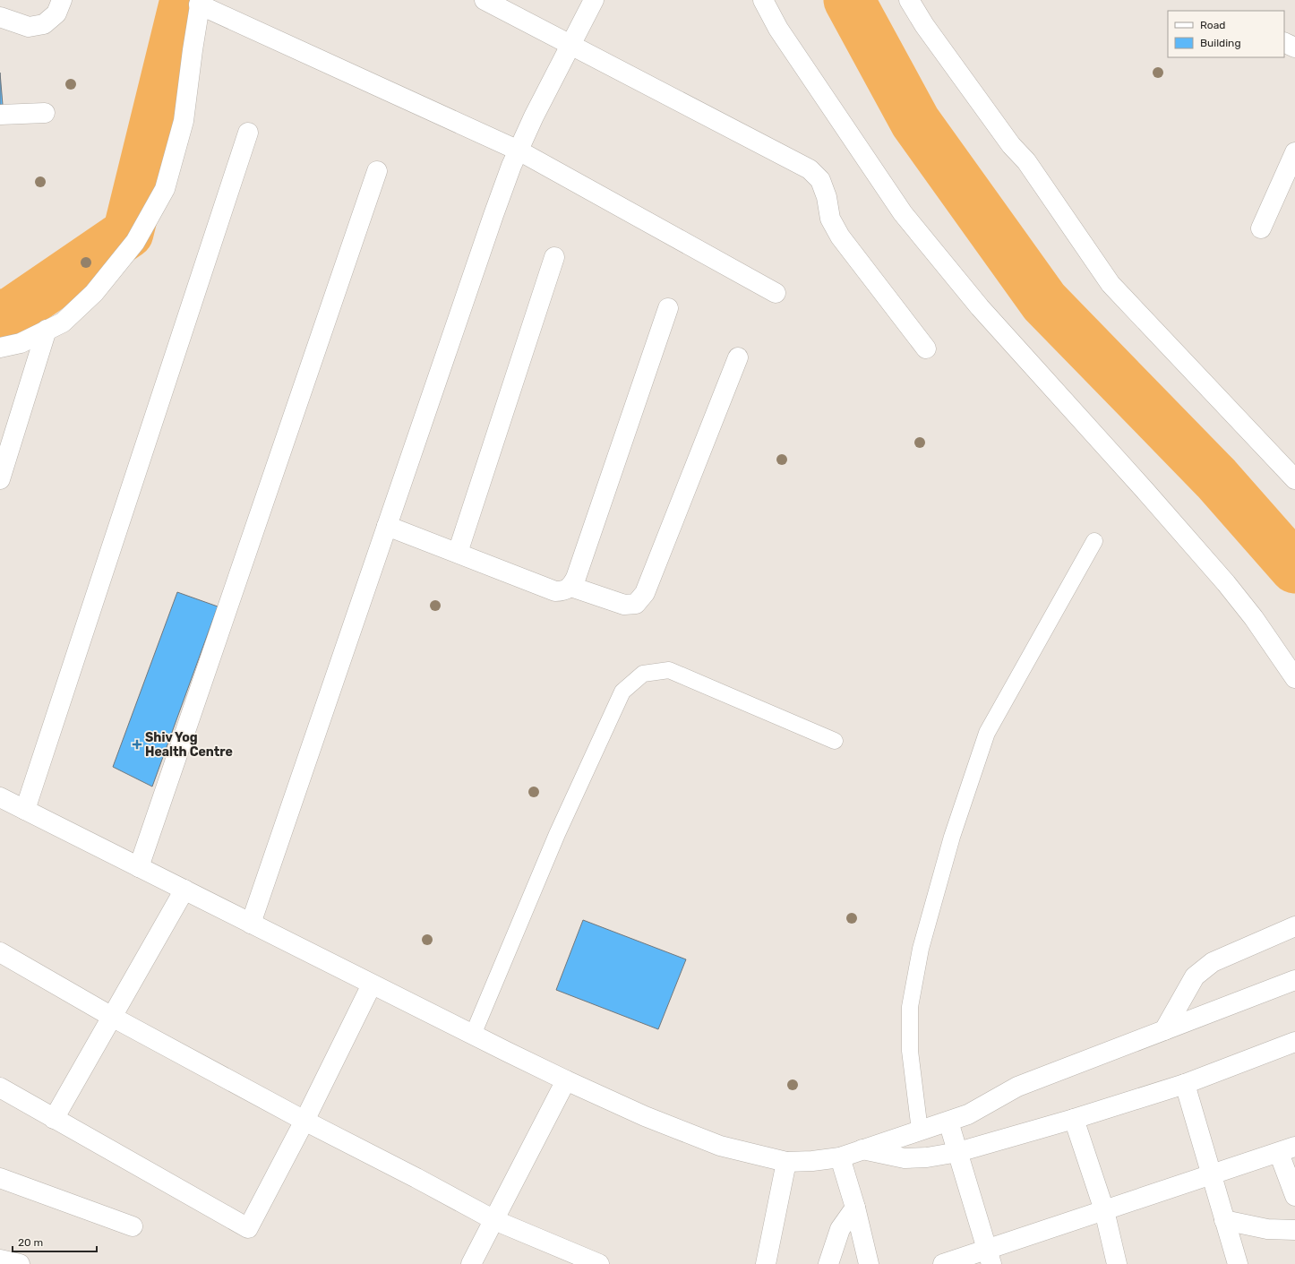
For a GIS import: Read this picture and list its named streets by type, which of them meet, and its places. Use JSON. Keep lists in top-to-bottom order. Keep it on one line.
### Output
{"places":{"health":["Shiv Yog Health Centre"]},"legend":["Road","Building"],"scale_bar":"20 m"}
